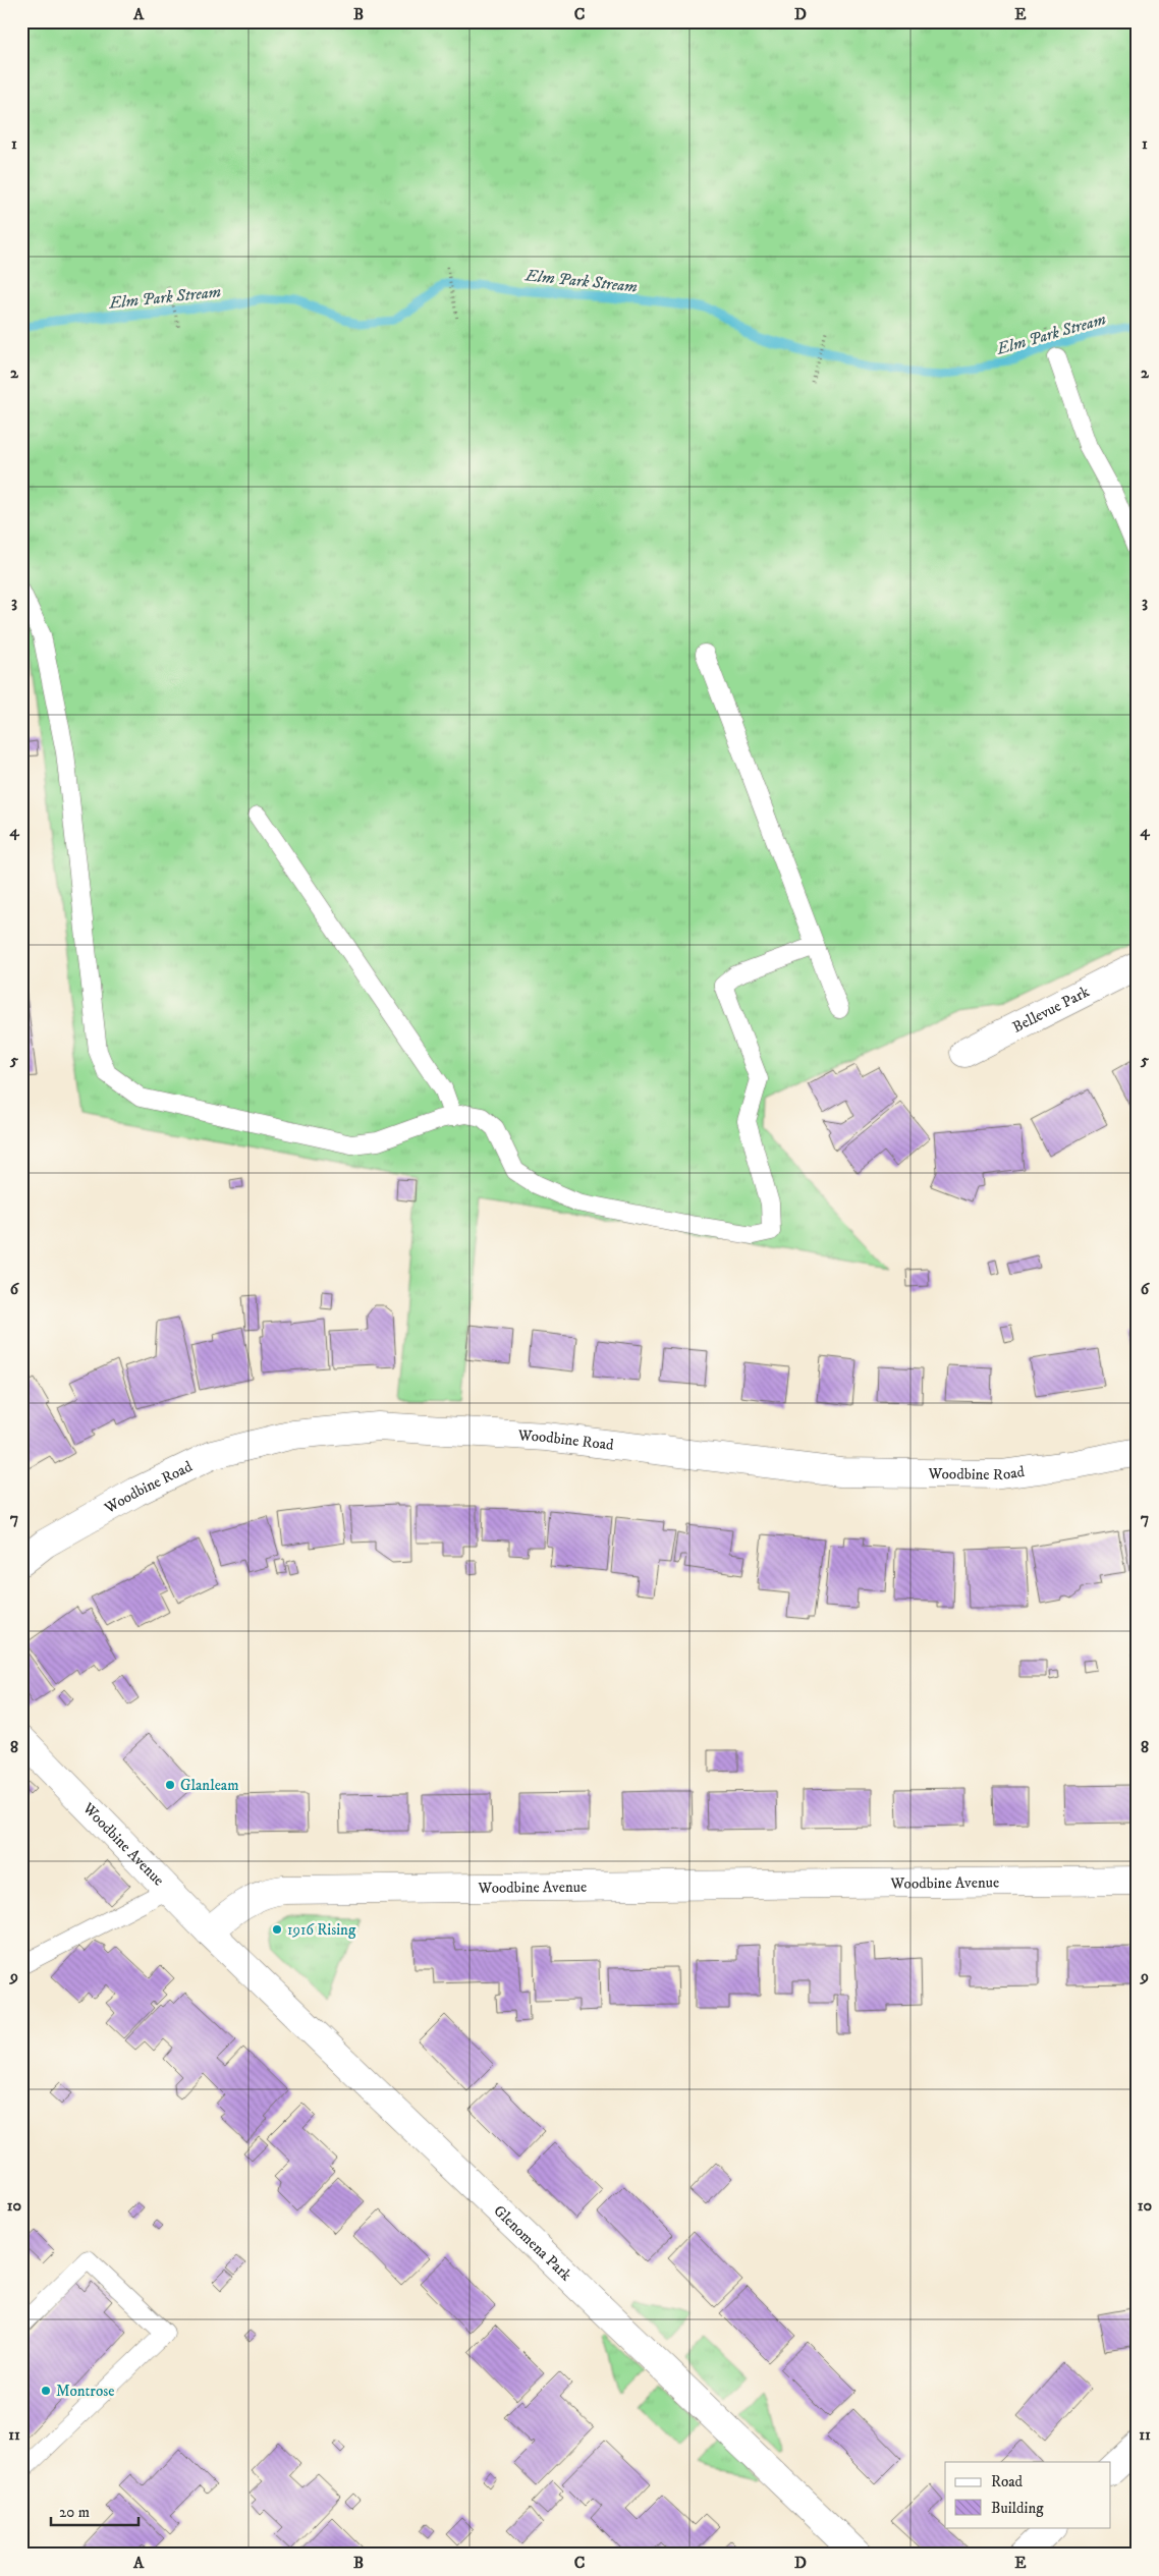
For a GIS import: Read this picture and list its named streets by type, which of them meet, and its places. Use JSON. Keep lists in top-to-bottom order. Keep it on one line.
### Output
{"streets":{"street":["Bellevue Park","Woodbine Road","Woodbine Avenue","Glenomena Park"]},"crossings":[["Woodbine Avenue","Glenomena Park"]],"water":["Elm Park Stream"],"places":["Glanleam","1916 Rising","Montrose"],"legend":["Road","Building"],"scale_bar":"20 m","grid":{"columns":["A","B","C","D","E"],"rows":["1","2","3","4","5","6","7","8","9","10","11"]}}
